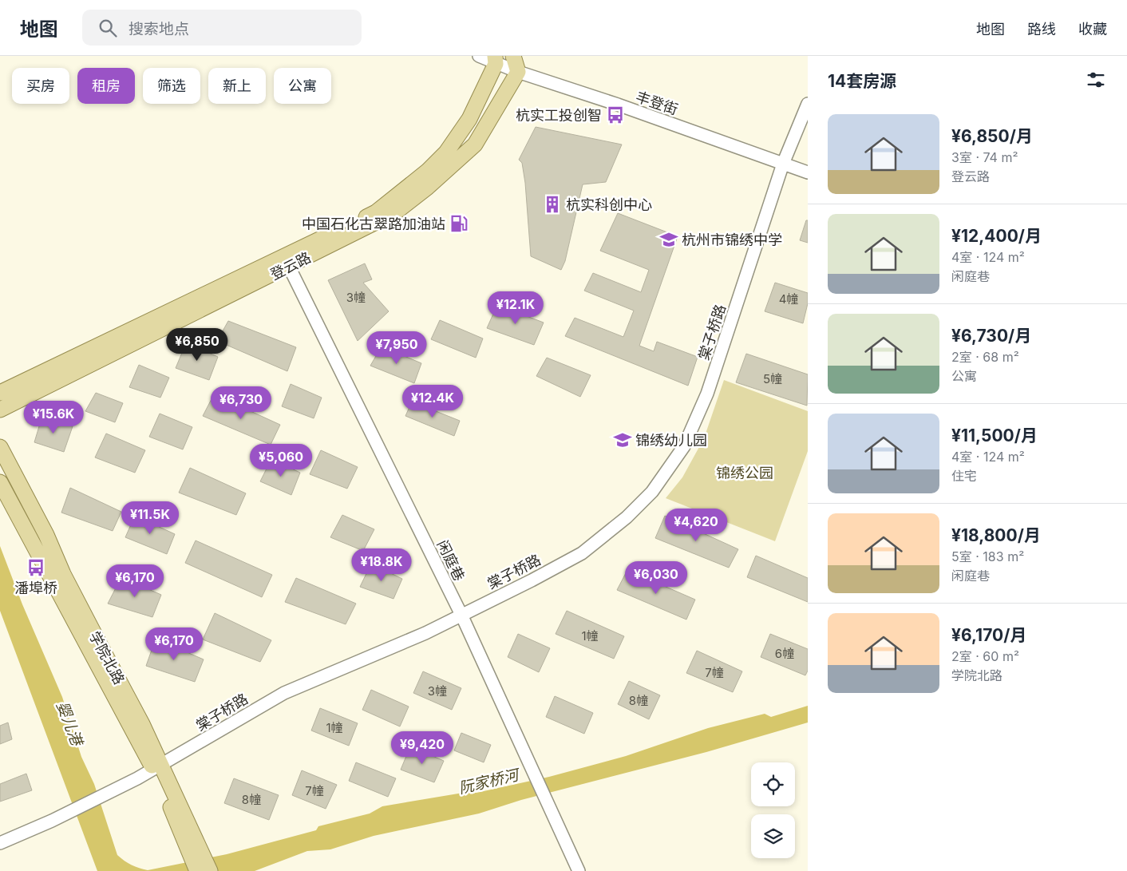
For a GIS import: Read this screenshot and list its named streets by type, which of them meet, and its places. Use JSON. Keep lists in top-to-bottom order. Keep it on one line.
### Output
{"streets":{"main road":["登云路","学院北路"],"street":["丰登街","棠子桥路","闲庭巷"]},"crossings":[["丰登街","登云路"],["丰登街","棠子桥路"],["登云路","闲庭巷"],["棠子桥路","闲庭巷"],["棠子桥路","学院北路"]],"water":["婴儿港","阮家桥河"],"parks":["锦绣公园"],"places":{"bus stop":["杭实工投创智","潘埠桥"],"building":["杭实科创中心"],"fuel station":["中国石化古翠路加油站"],"school or university":["杭州市锦绣中学","锦绣幼儿园"]},"house_numbers":["3幢","4幢","5幢","1幢","6幢","7幢","3幢","8幢","1幢","7幢","8幢"],"page":{"header":"地图","search":"搜索地点","nav":["地图","路线","收藏"],"heading":"14套房源","chip":["买房","租房","筛选","新上","公寓"],"list":[{"name":"¥6,850/月","note":"3室 · 74 m² · 登云路"},{"name":"¥12,400/月","note":"4室 · 124 m² · 闲庭巷"},{"name":"¥6,730/月","note":"2室 · 68 m² · 公寓"},{"name":"¥11,500/月","note":"4室 · 124 m² · 住宅"},{"name":"¥18,800/月","note":"5室 · 183 m² · 闲庭巷"},{"name":"¥6,170/月","note":"2室 · 60 m² · 学院北路"}],"price":["¥12.1K","¥6,850","¥7,950","¥12.4K","¥6,730","¥15.6K","¥5,060","¥11.5K","¥4,620","¥18.8K","¥6,030","¥6,170","¥6,170","¥9,420"]}}
